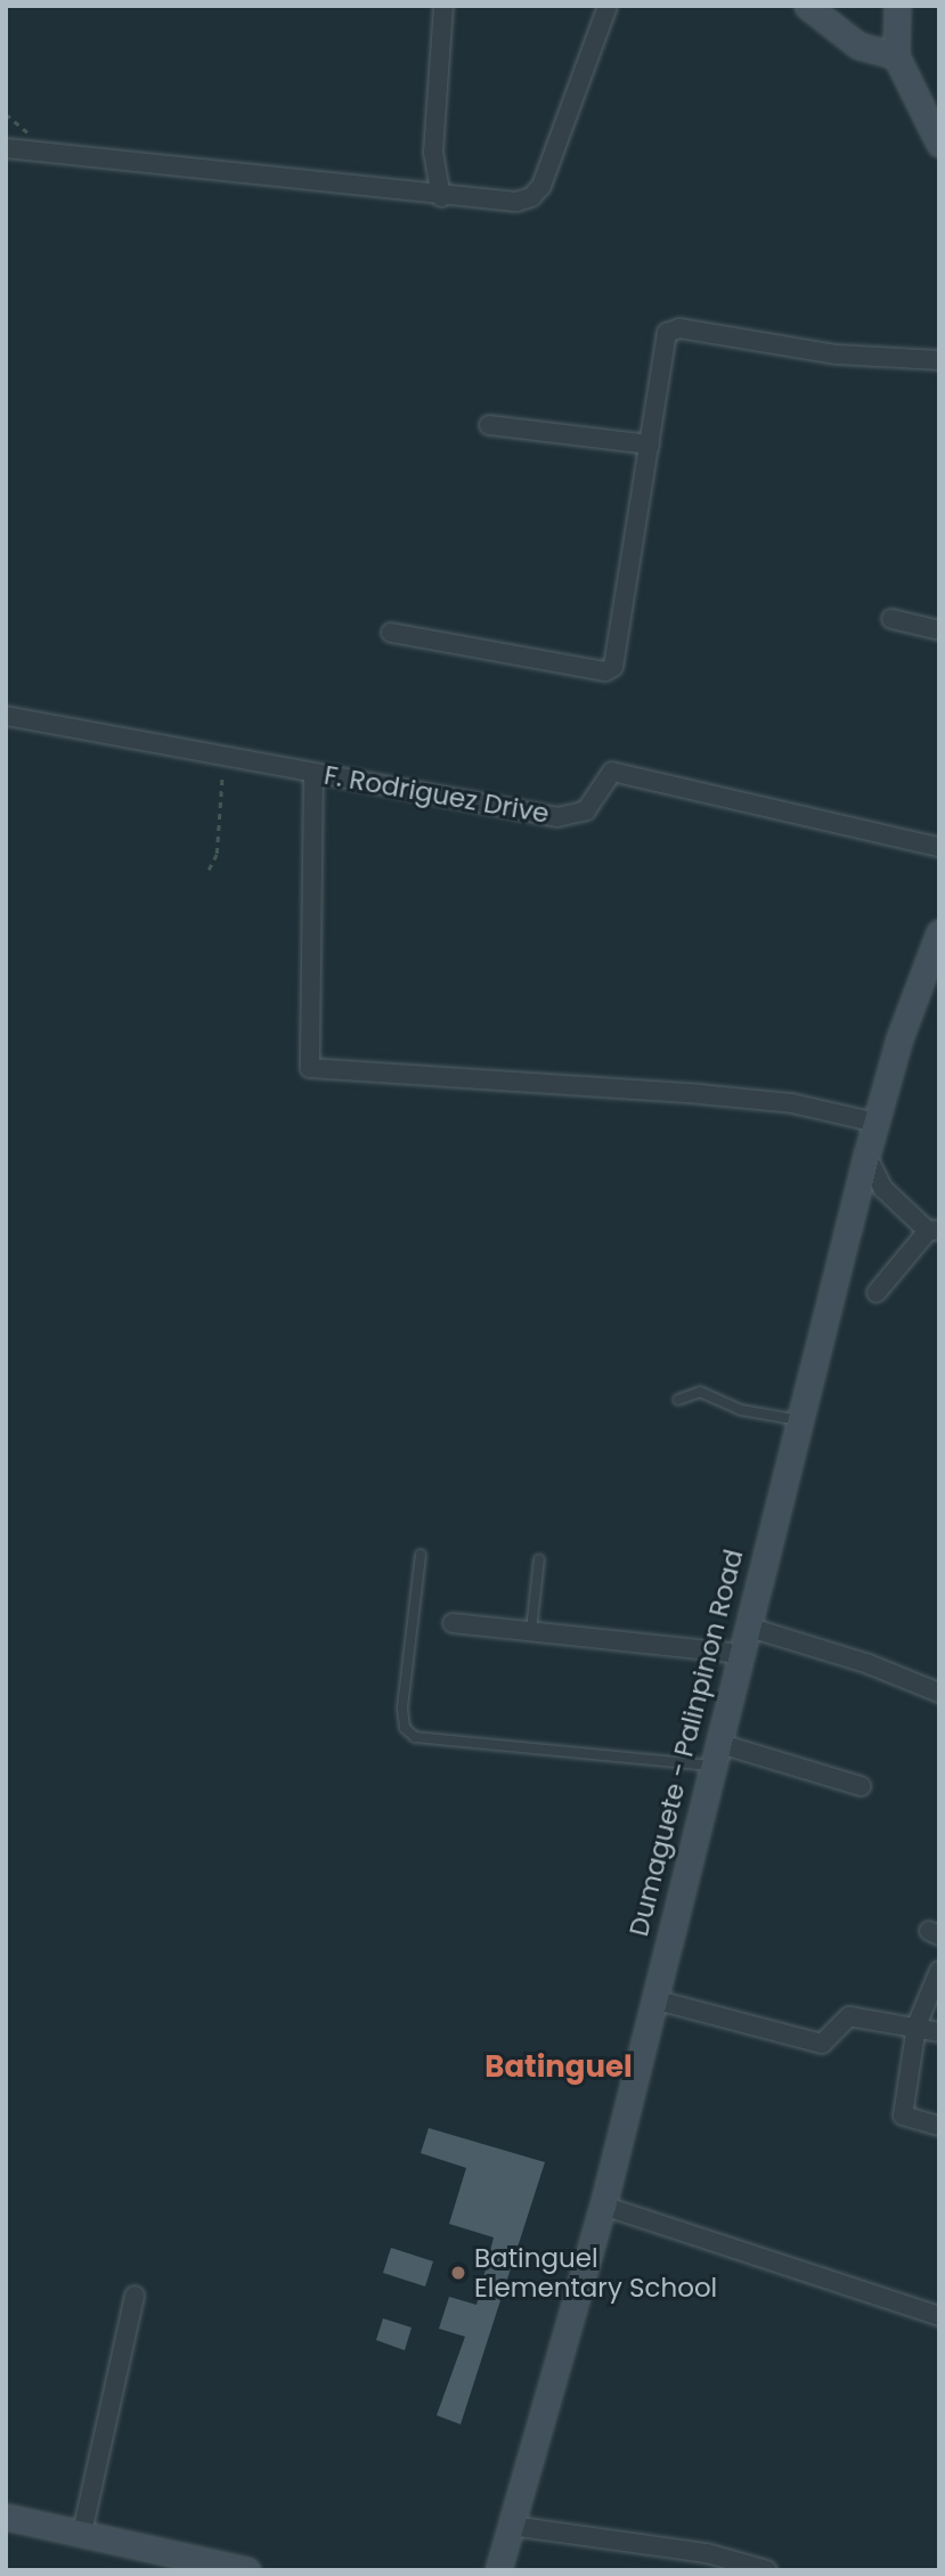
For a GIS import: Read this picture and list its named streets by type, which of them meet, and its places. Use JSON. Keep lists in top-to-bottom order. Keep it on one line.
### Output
{"streets":{"main road":["Dumaguete - Palinpinon Road"],"street":["F. Rodriguez Drive"]},"districts":["Batinguel"],"places":["Batinguel Elementary School"]}
